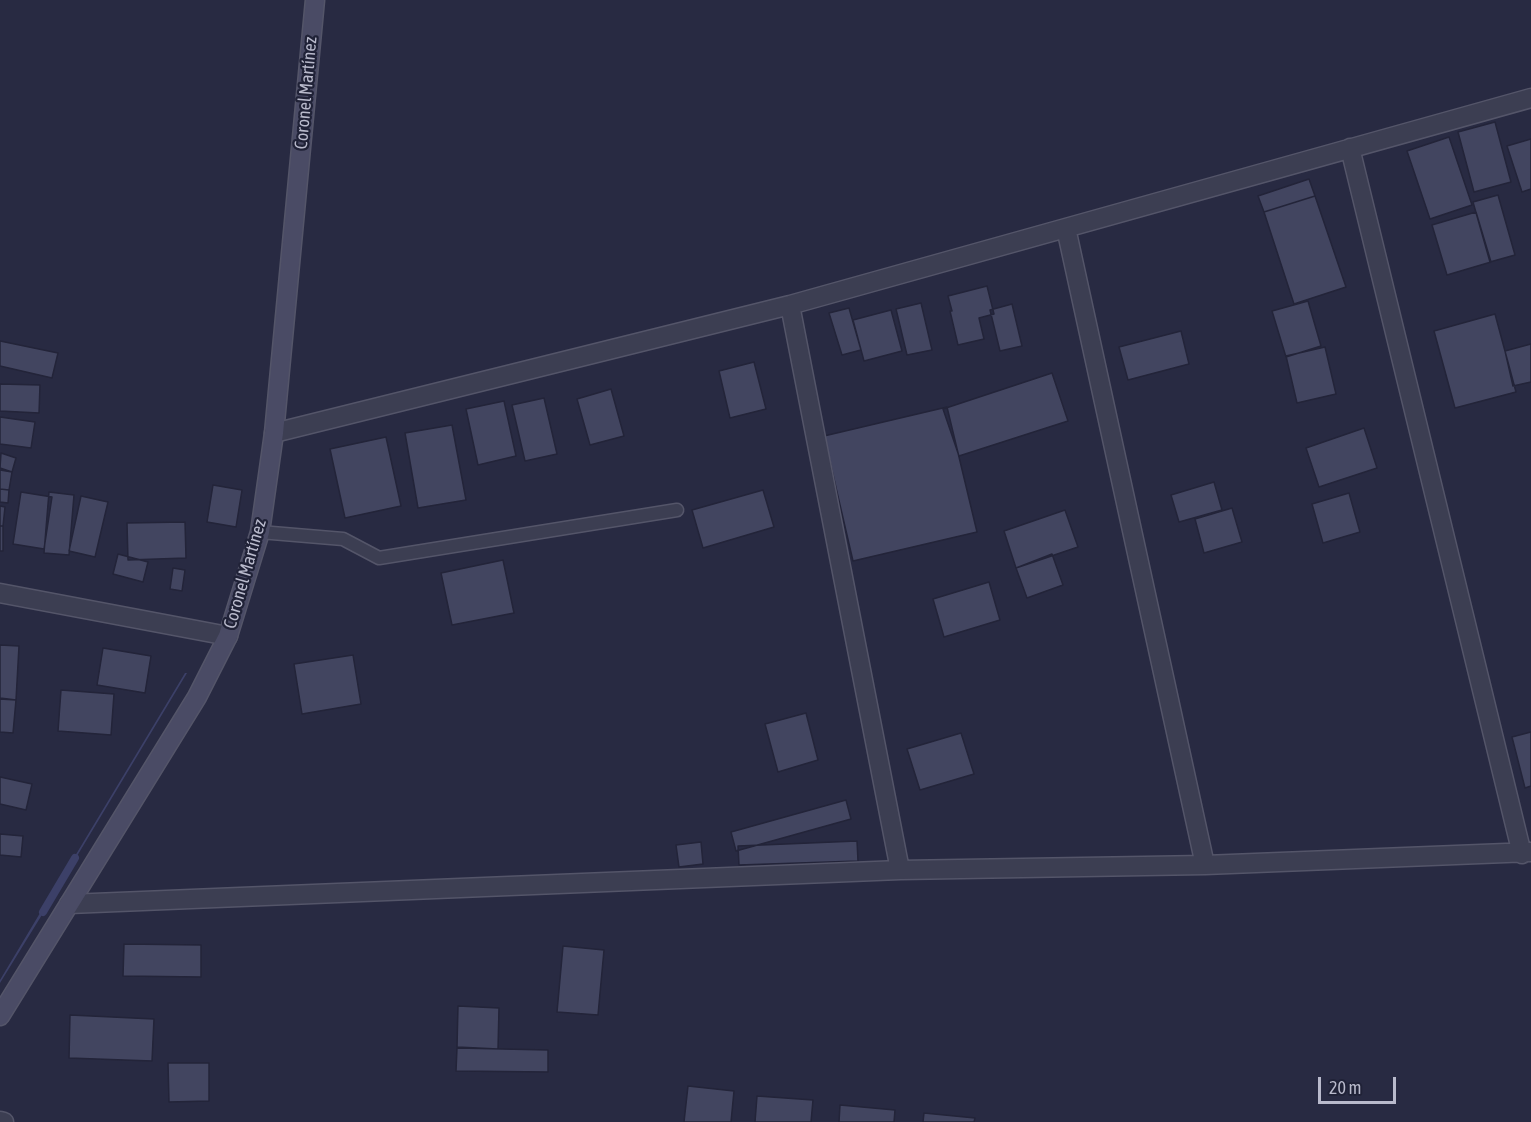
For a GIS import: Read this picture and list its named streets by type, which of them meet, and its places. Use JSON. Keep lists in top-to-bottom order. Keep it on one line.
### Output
{"streets":{"main road":["Coronel Martínez"]},"scale_bar":"20 m"}
